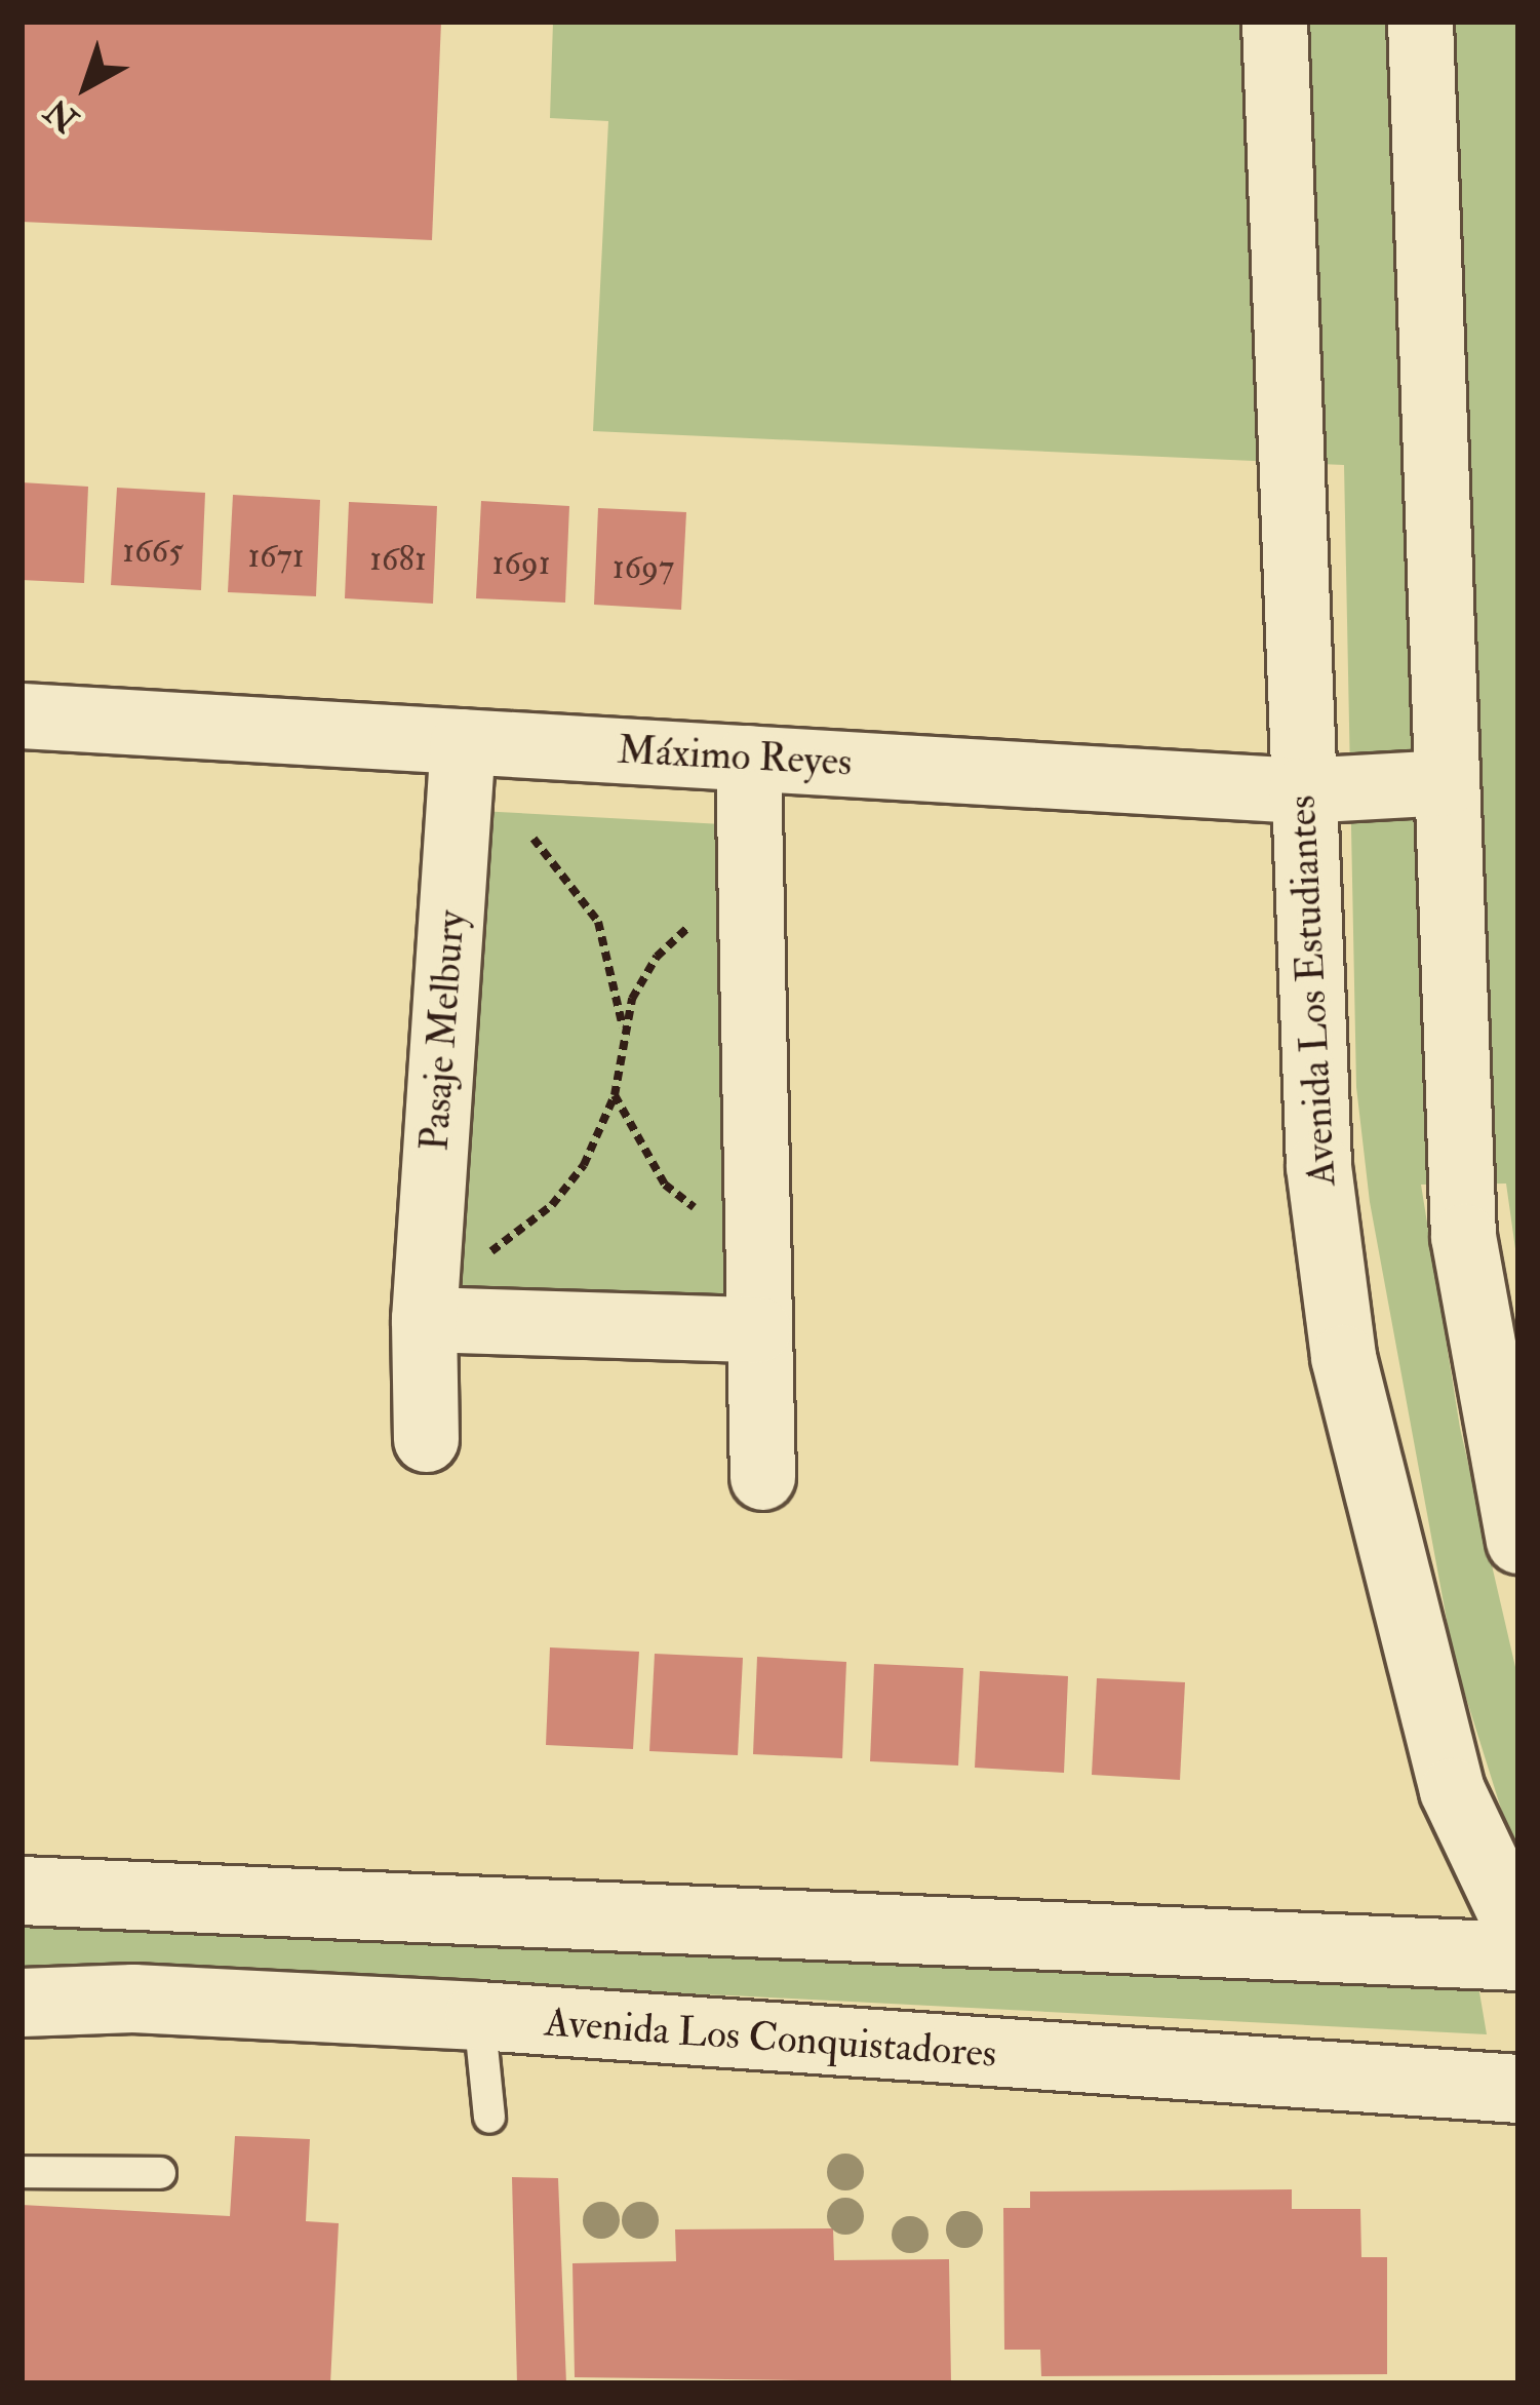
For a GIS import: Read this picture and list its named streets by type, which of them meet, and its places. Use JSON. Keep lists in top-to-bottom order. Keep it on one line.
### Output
{"streets":{"street":["Máximo Reyes","Avenida Los Estudiantes","Pasaje Melbury","Avenida Los Conquistadores"]},"crossings":[["Máximo Reyes","Avenida Los Estudiantes"],["Máximo Reyes","Pasaje Melbury"]],"house_numbers":["1665","1671","1681","1691","1697"],"north":"bottom left"}
